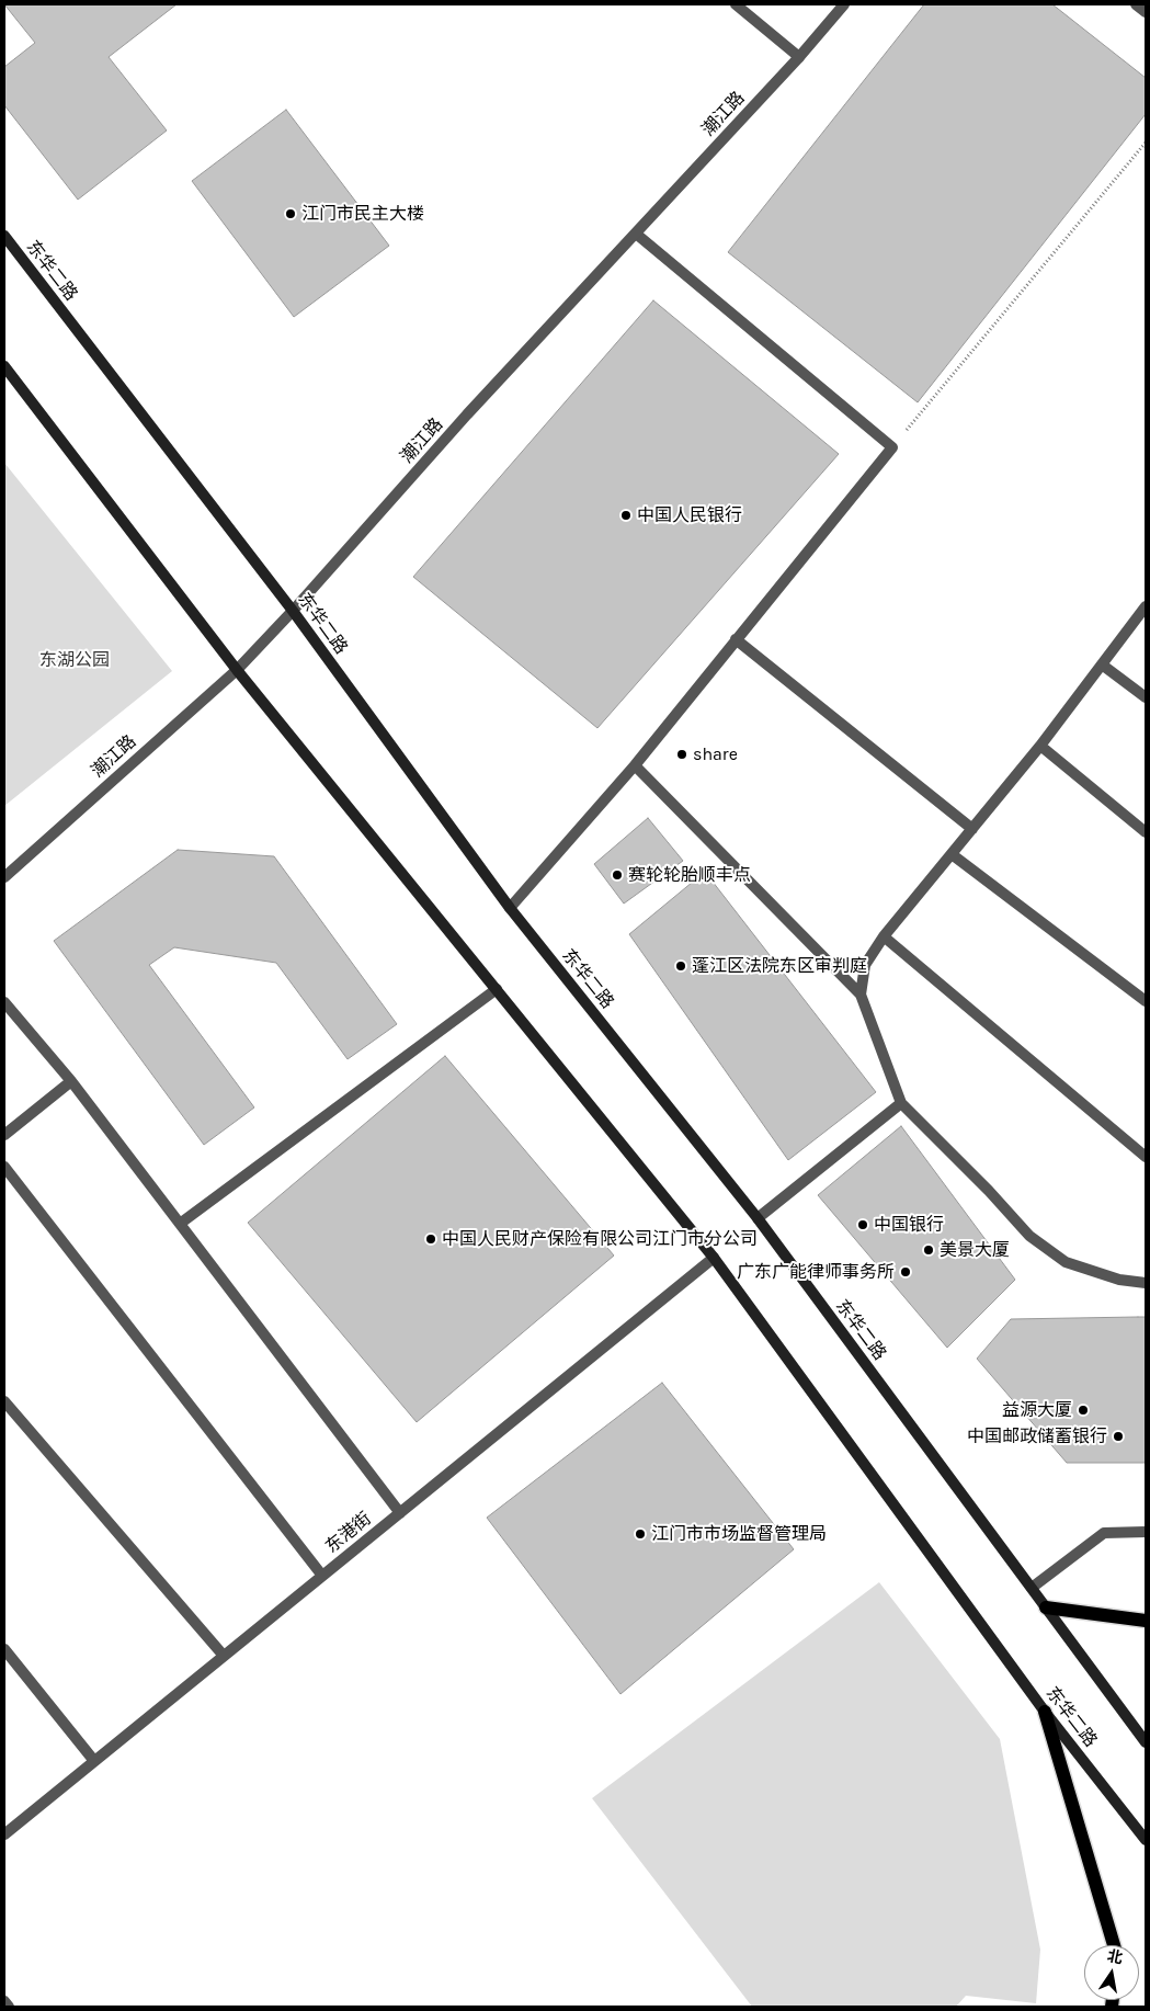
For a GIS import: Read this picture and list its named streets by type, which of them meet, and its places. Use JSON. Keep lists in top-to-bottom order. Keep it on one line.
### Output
{"streets":{"main road":["东华二路"],"street":["潮江路","东港街"]},"crossings":[["潮江路","东华二路"],["东华二路","东港街"]],"parks":["东湖公园"],"places":["江门市民主大楼","中国人民银行","share","赛轮轮胎顺丰点","蓬江区法院东区审判庭","中国银行","中国人民财产保险有限公司江门市分公司","美景大厦","广东广能律师事务所","益源大厦","中国邮政储蓄银行","江门市市场监督管理局"],"north":"top"}
